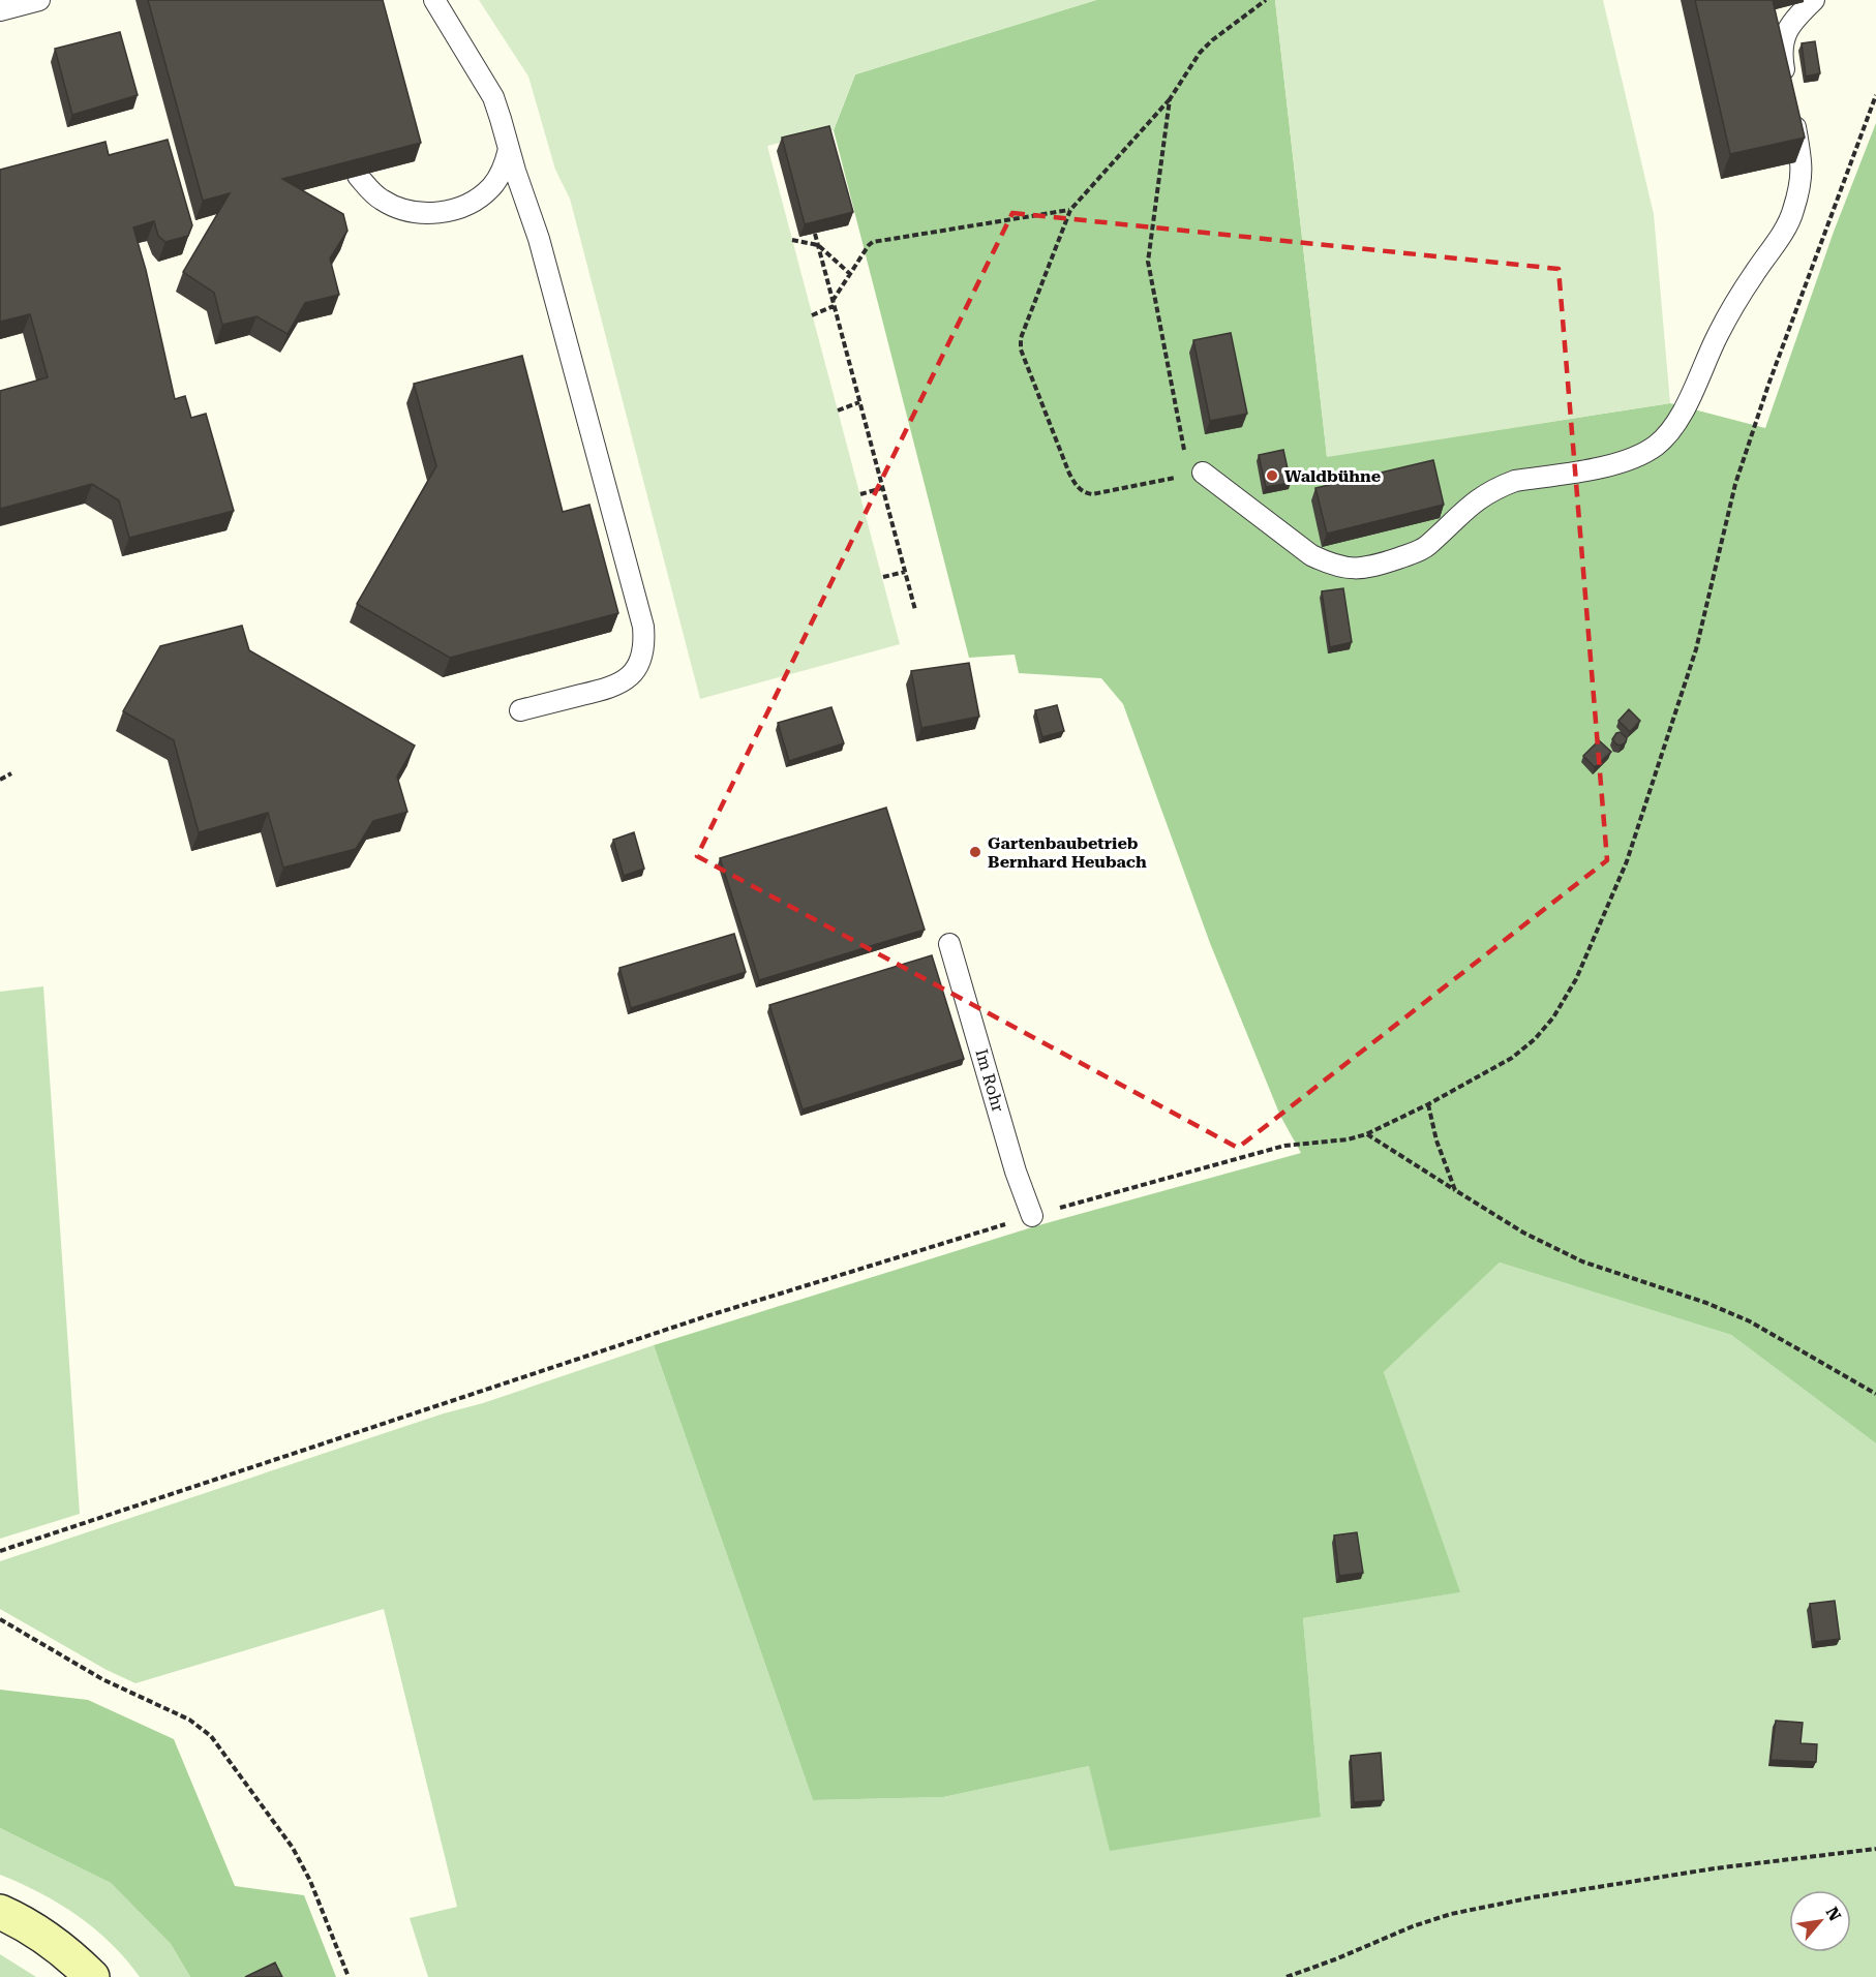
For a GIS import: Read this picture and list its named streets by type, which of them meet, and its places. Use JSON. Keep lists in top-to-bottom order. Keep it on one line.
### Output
{"streets":{"lane":["Im Rohr"]},"places":["Waldbühne","Gartenbaubetrieb Bernhard Heubach"],"north":"top right"}
